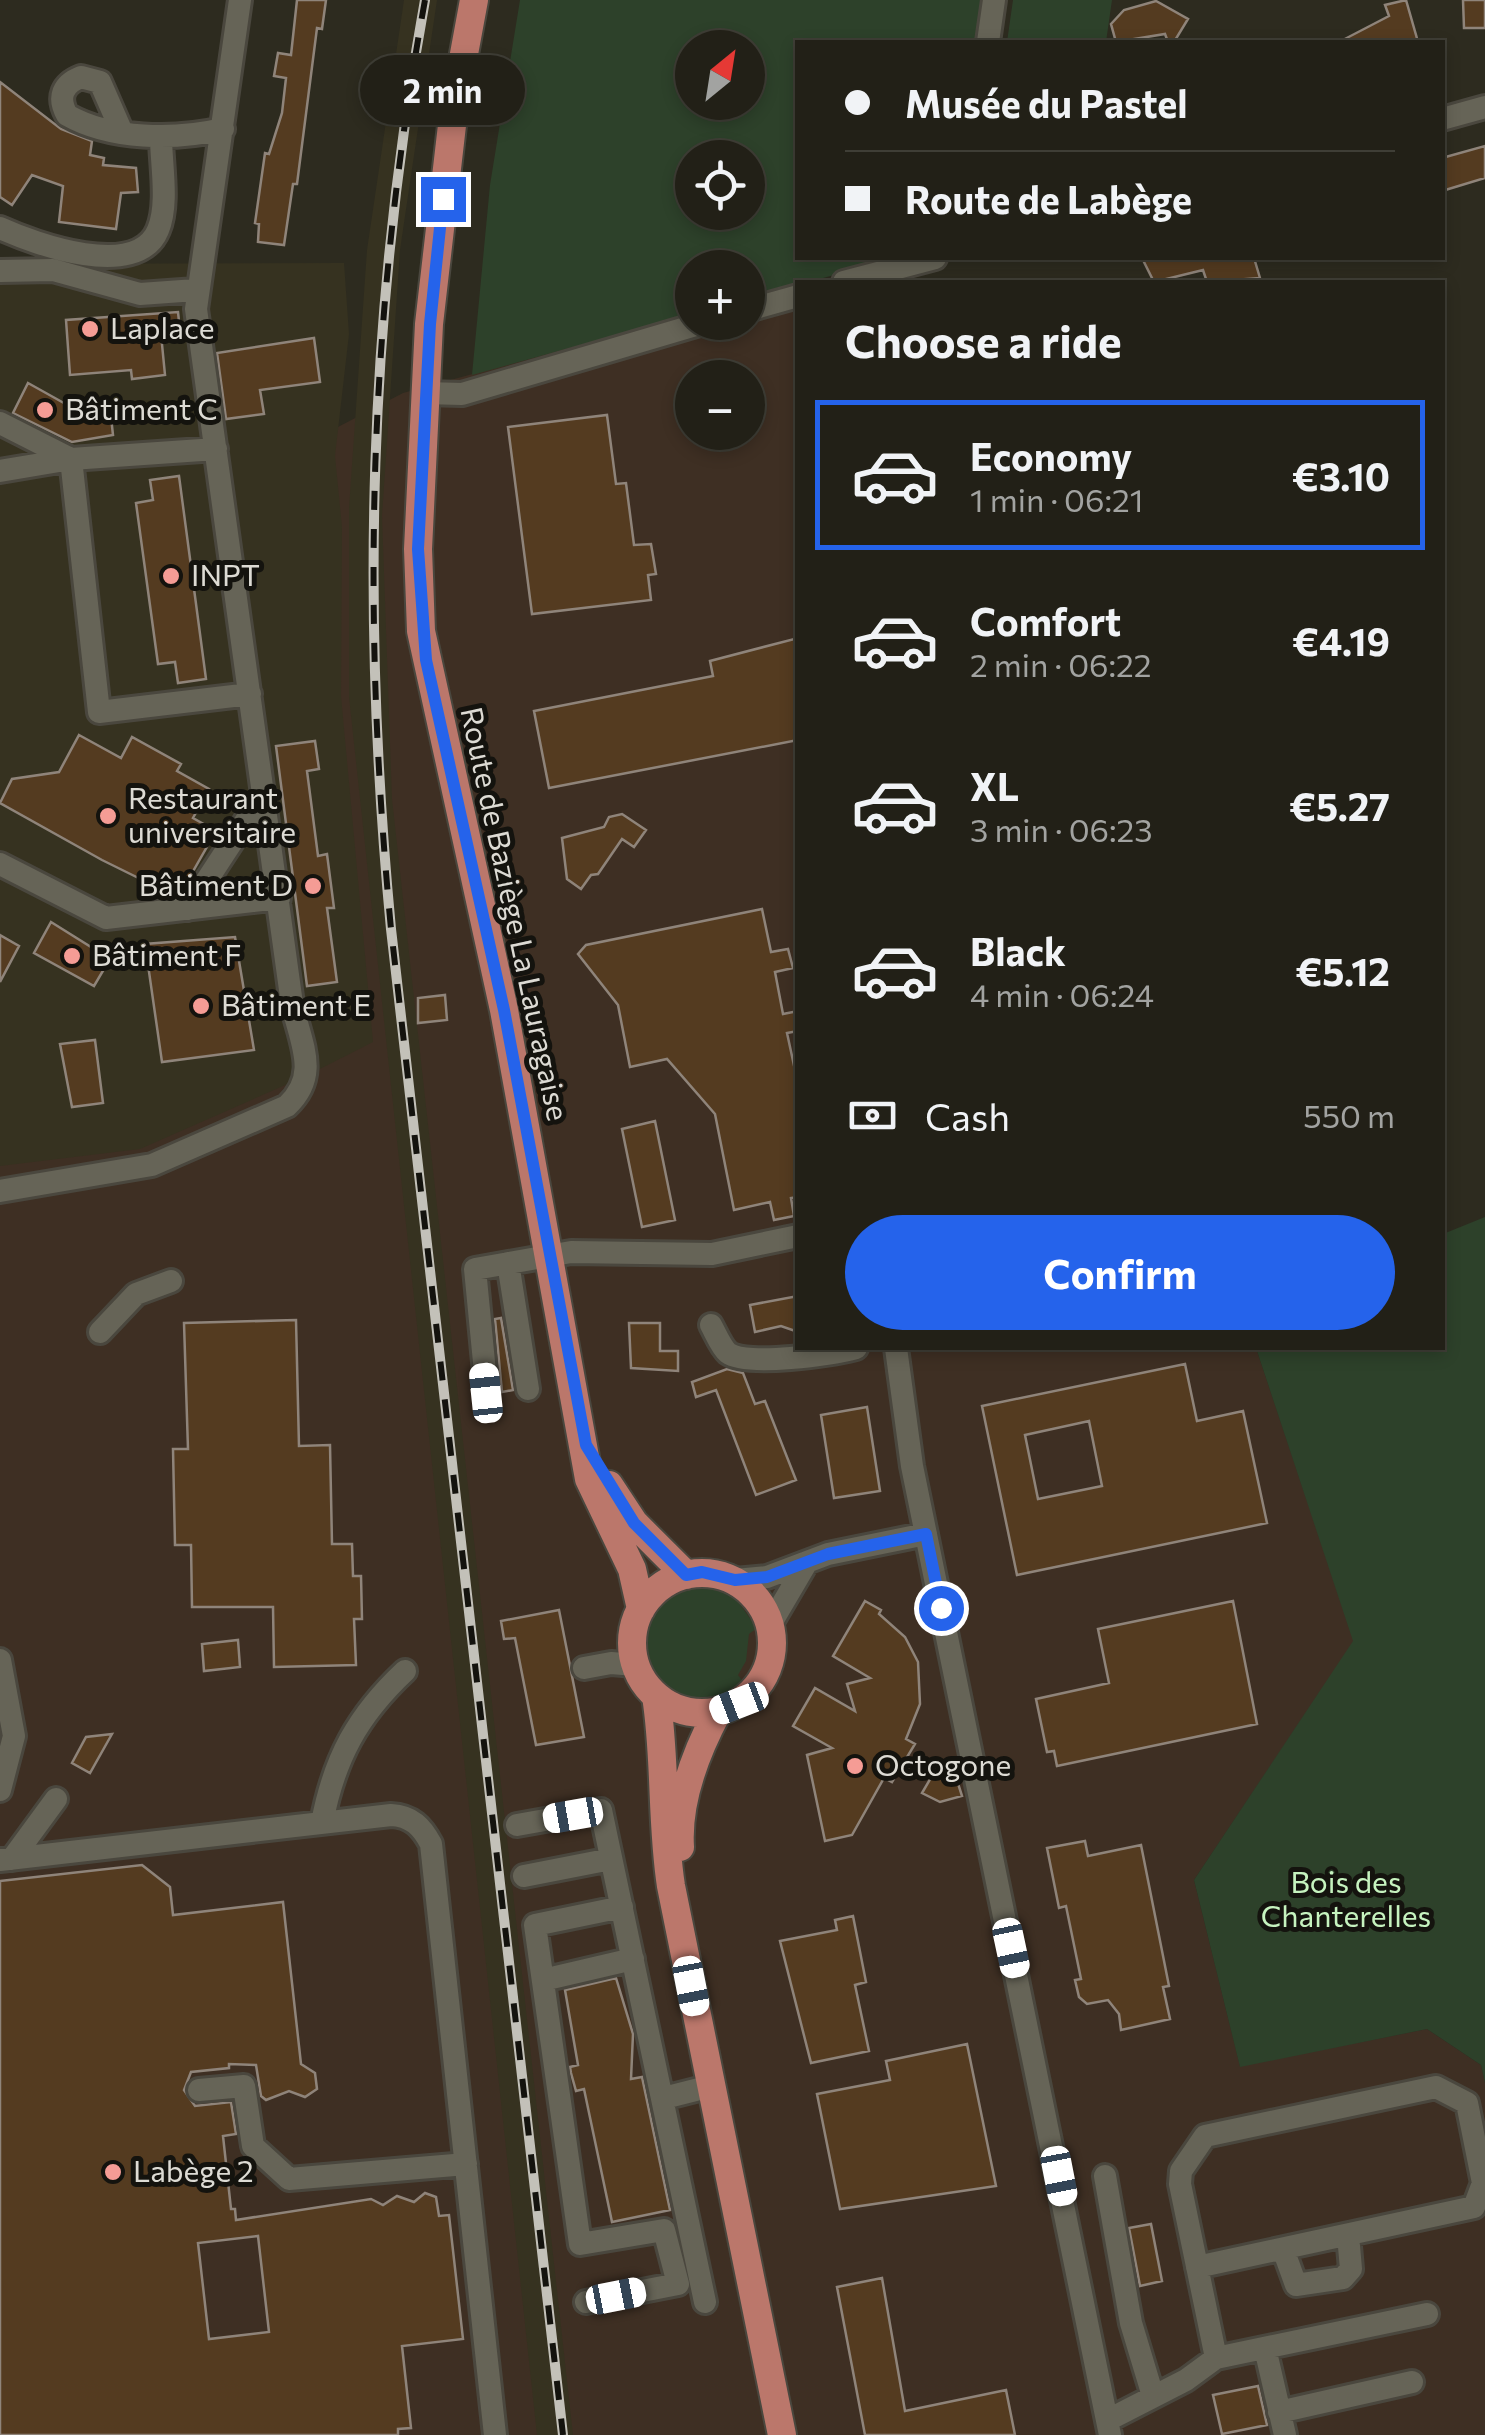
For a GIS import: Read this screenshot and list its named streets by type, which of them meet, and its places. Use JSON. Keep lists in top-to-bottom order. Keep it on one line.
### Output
{"streets":{"main road":["Route de Baziège La Lauragaise"]},"parks":["Bois des Chanterelles"],"places":["Laplace","Bâtiment C","INPT","Restaurant universitaire","Bâtiment D","Bâtiment F","Bâtiment E","Octogone","Labège 2"],"north":"top right","page":{"map_buttons":["+","−"],"banner":["Musée du Pastel","Route de Labège"],"bubble":"2 min","heading":"Choose a ride","list":[{"name":"Economy","note":"1 min · 06:21","value":"€3.10"},{"name":"Comfort","note":"2 min · 06:22","value":"€4.19"},{"name":"XL","note":"3 min · 06:23","value":"€5.27"},{"name":"Black","note":"4 min · 06:24","value":"€5.12"}],"pay":["Cash","550 m"],"buttons":"Confirm"}}
